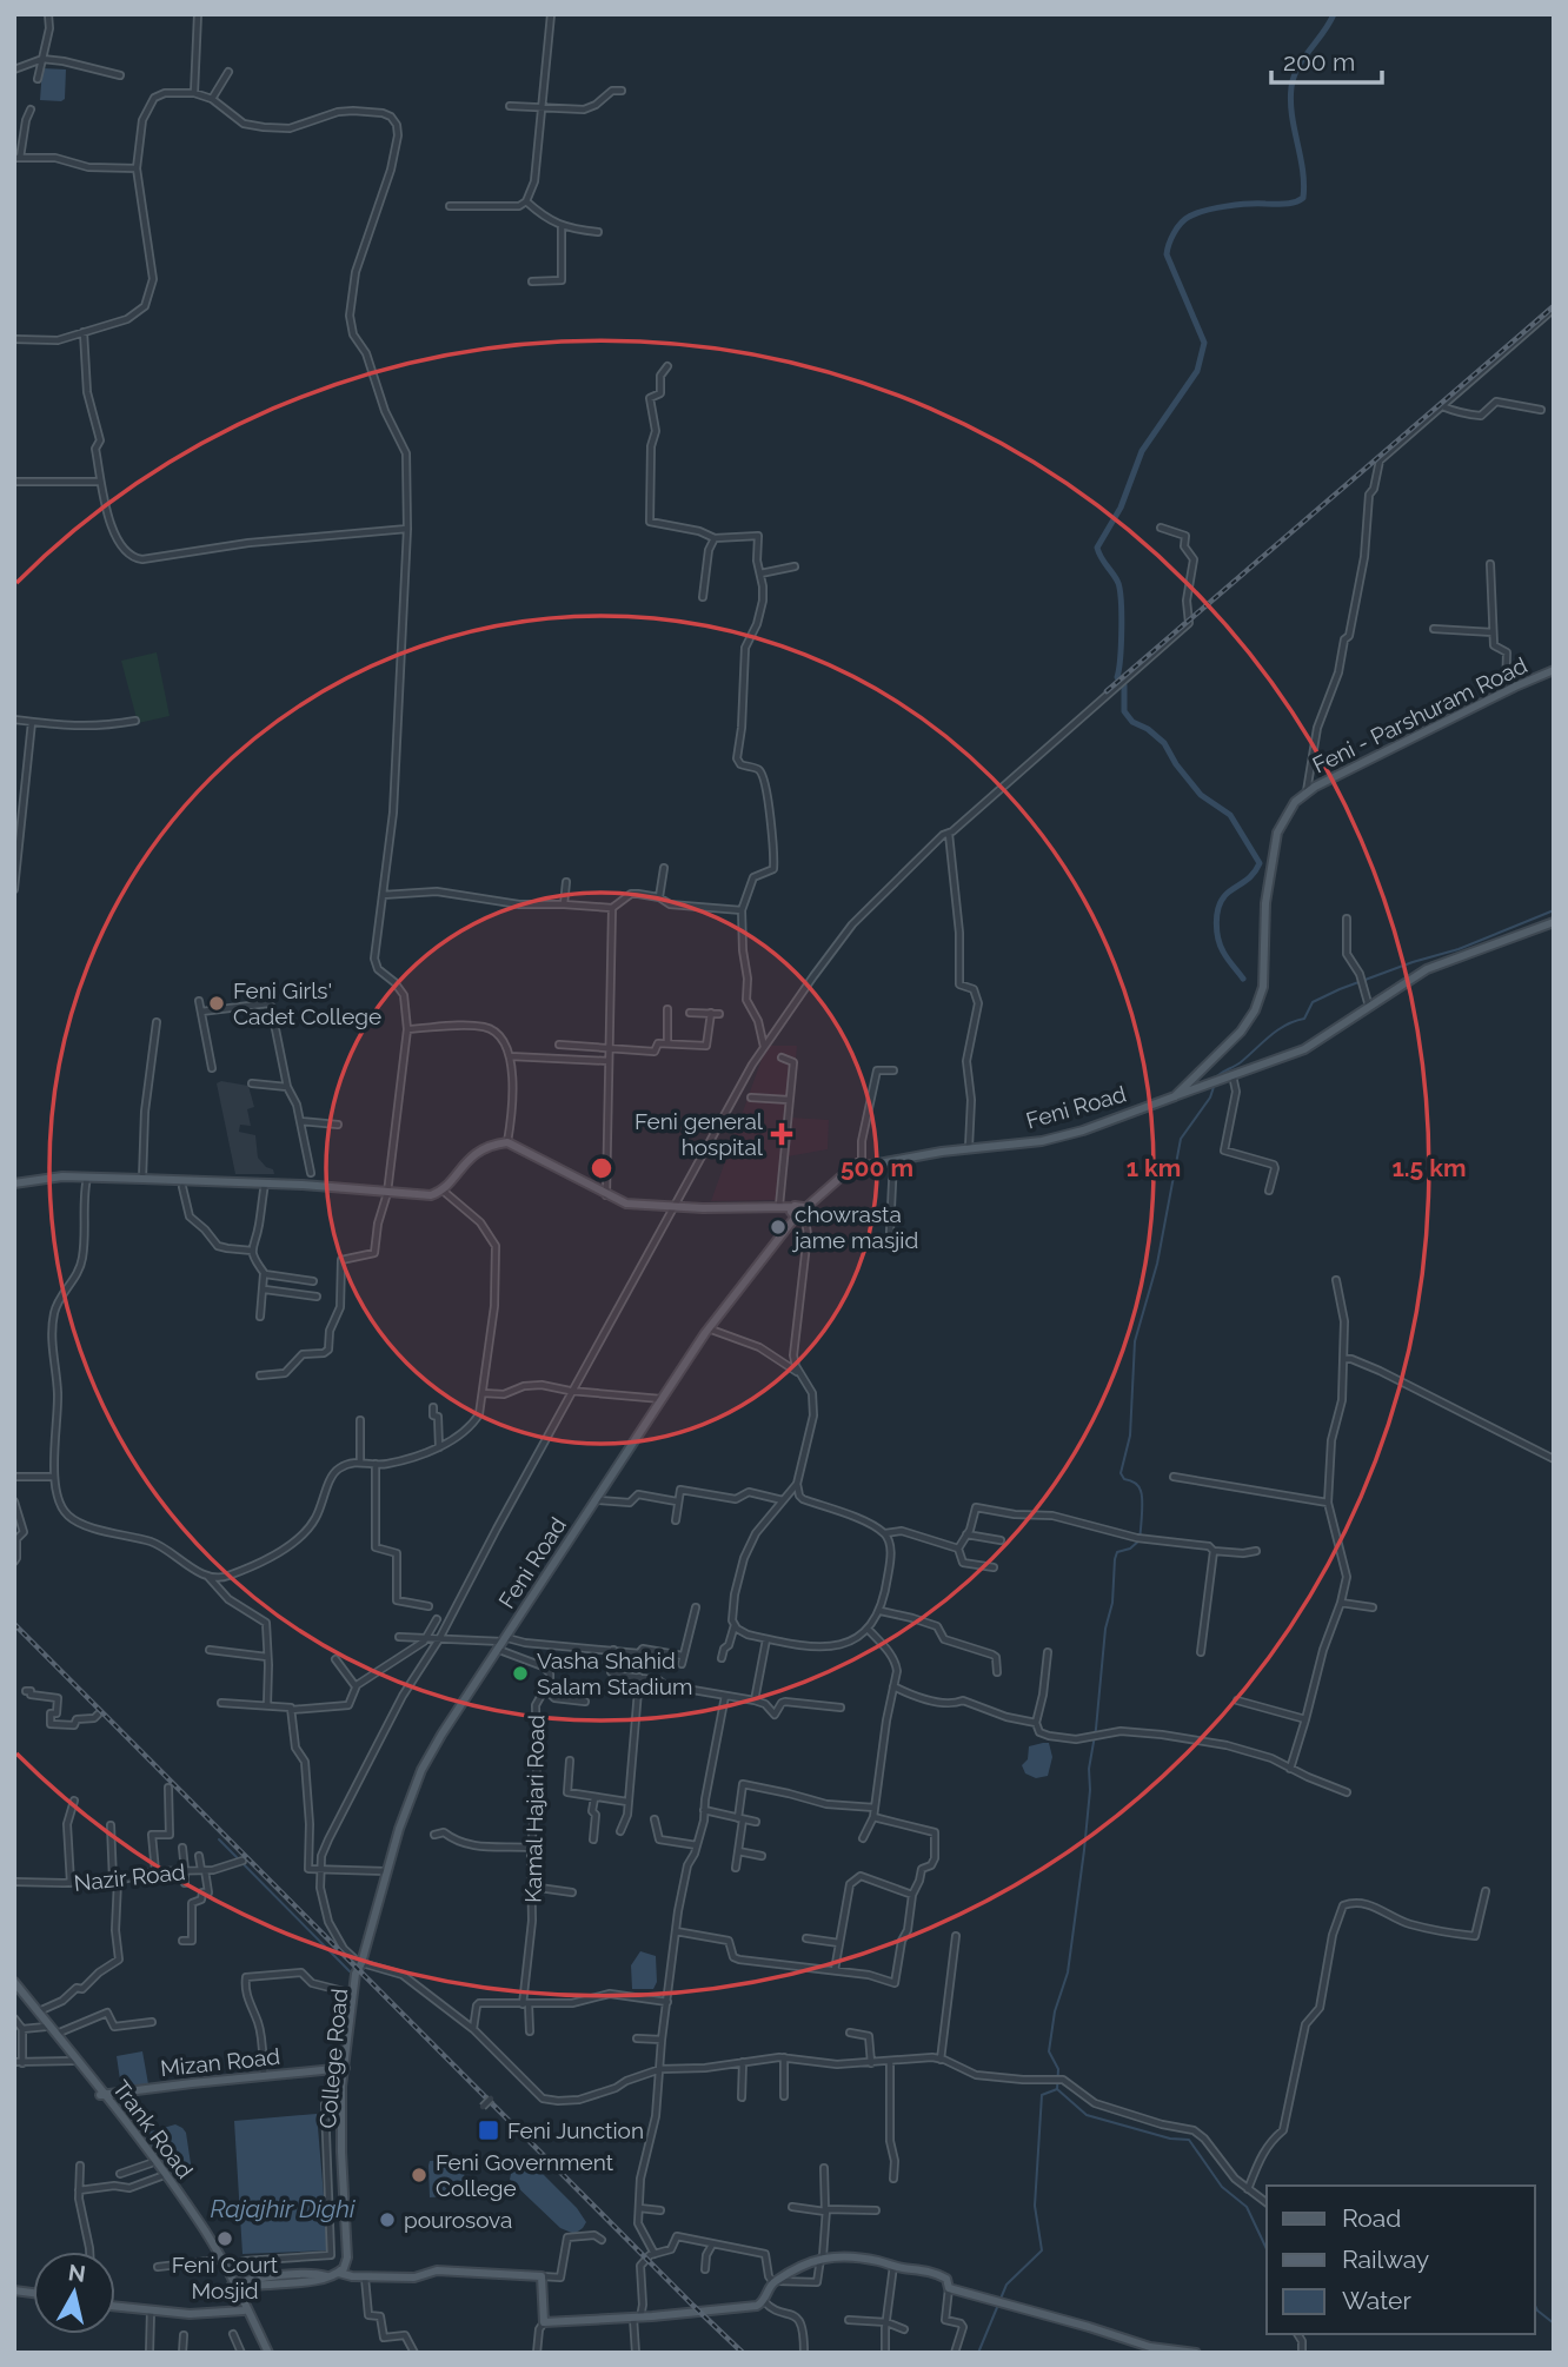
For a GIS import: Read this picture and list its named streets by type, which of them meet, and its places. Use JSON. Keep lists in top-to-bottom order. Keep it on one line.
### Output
{"streets":{"main road":["Feni - Parshuram Road","Feni Road","College Road","Mizan Road","Trank Road"],"street":["Kamal Hajari Road","Nazir Road"]},"crossings":[["Feni - Parshuram Road","Feni Road"],["Feni Road","Kamal Hajari Road"],["Feni Road","College Road"],["College Road","Mizan Road"],["Mizan Road","Trank Road"]],"water":["Rajajhir Dighi"],"places":{"other":["Feni Girls' Cadet College","chowrasta jame masjid","Vasha Shahid Salam Stadium","Feni Government College","pourosova","Feni Court Mosjid"],"health":["Feni general hospital"],"transit":["Feni Junction"]},"legend":["Road","Railway","Water"],"scale_bar":"200 m","north":"top","rings":["500 m","1 km","1.5 km"]}
